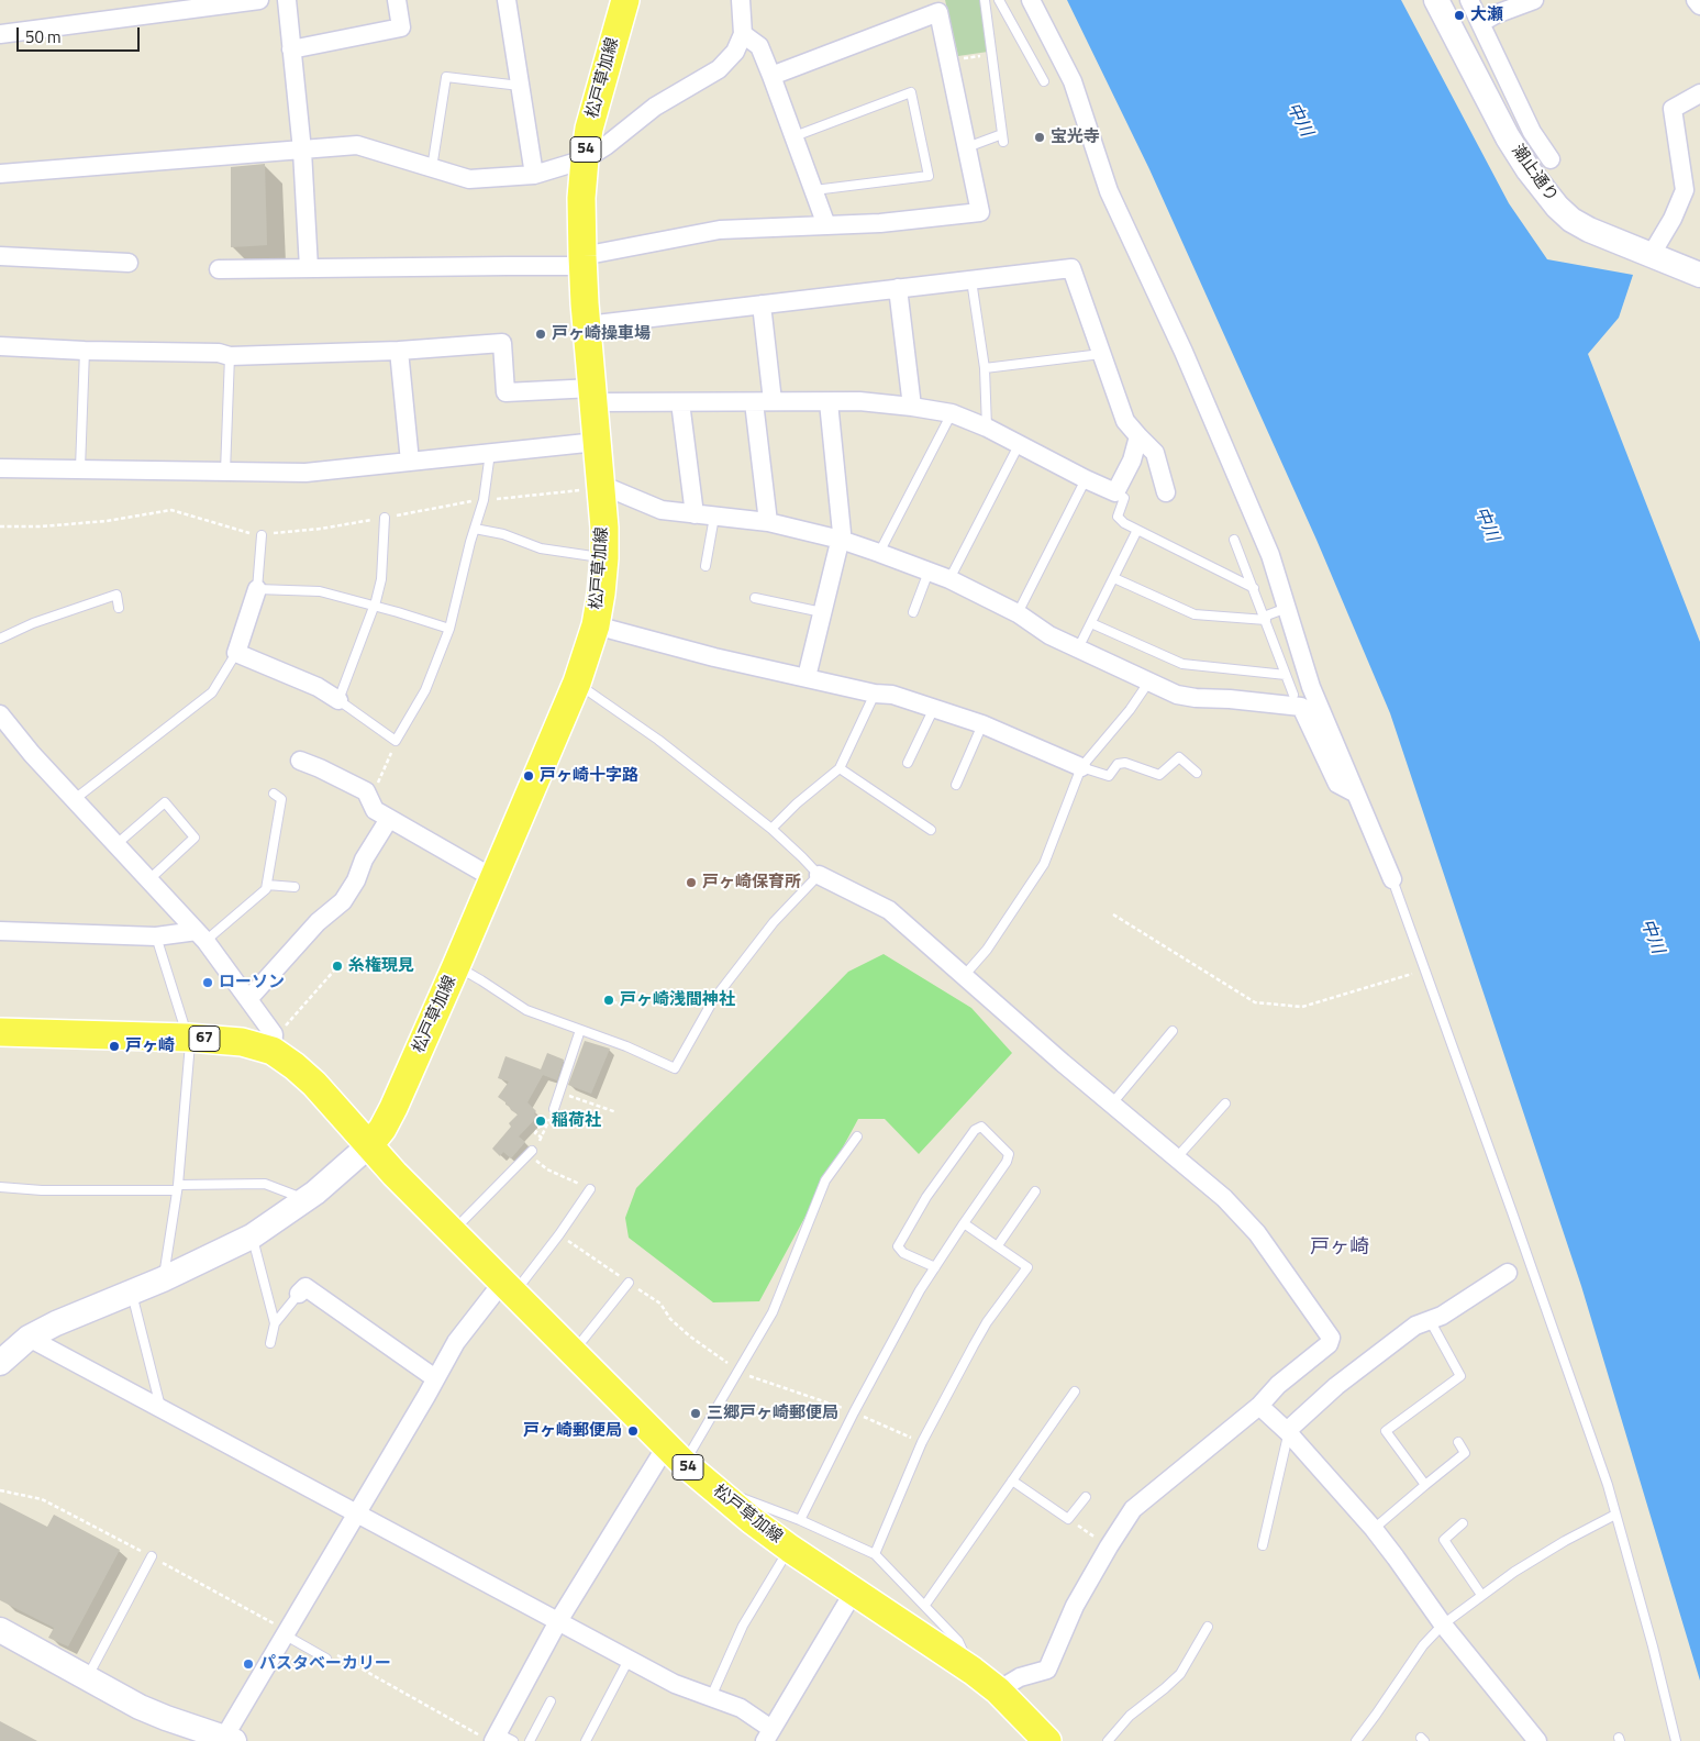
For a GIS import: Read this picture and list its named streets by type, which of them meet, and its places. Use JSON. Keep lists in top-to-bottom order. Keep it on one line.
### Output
{"streets":{"main road":["松戸草加線","54","67"],"street":["潮止通り"]},"crossings":[["松戸草加線","67"]],"districts":["戸ヶ崎"],"water":["中川"],"places":["大瀬","宝光寺","戸ヶ崎操車場","戸ヶ崎十字路","戸ヶ崎保育所","糸権現見","ローソン","戸ヶ崎浅間神社","戸ヶ崎","稲荷社","三郷戸ヶ崎郵便局","戸ヶ崎郵便局","パスタベーカリー"],"scale_bar":"50 m"}
